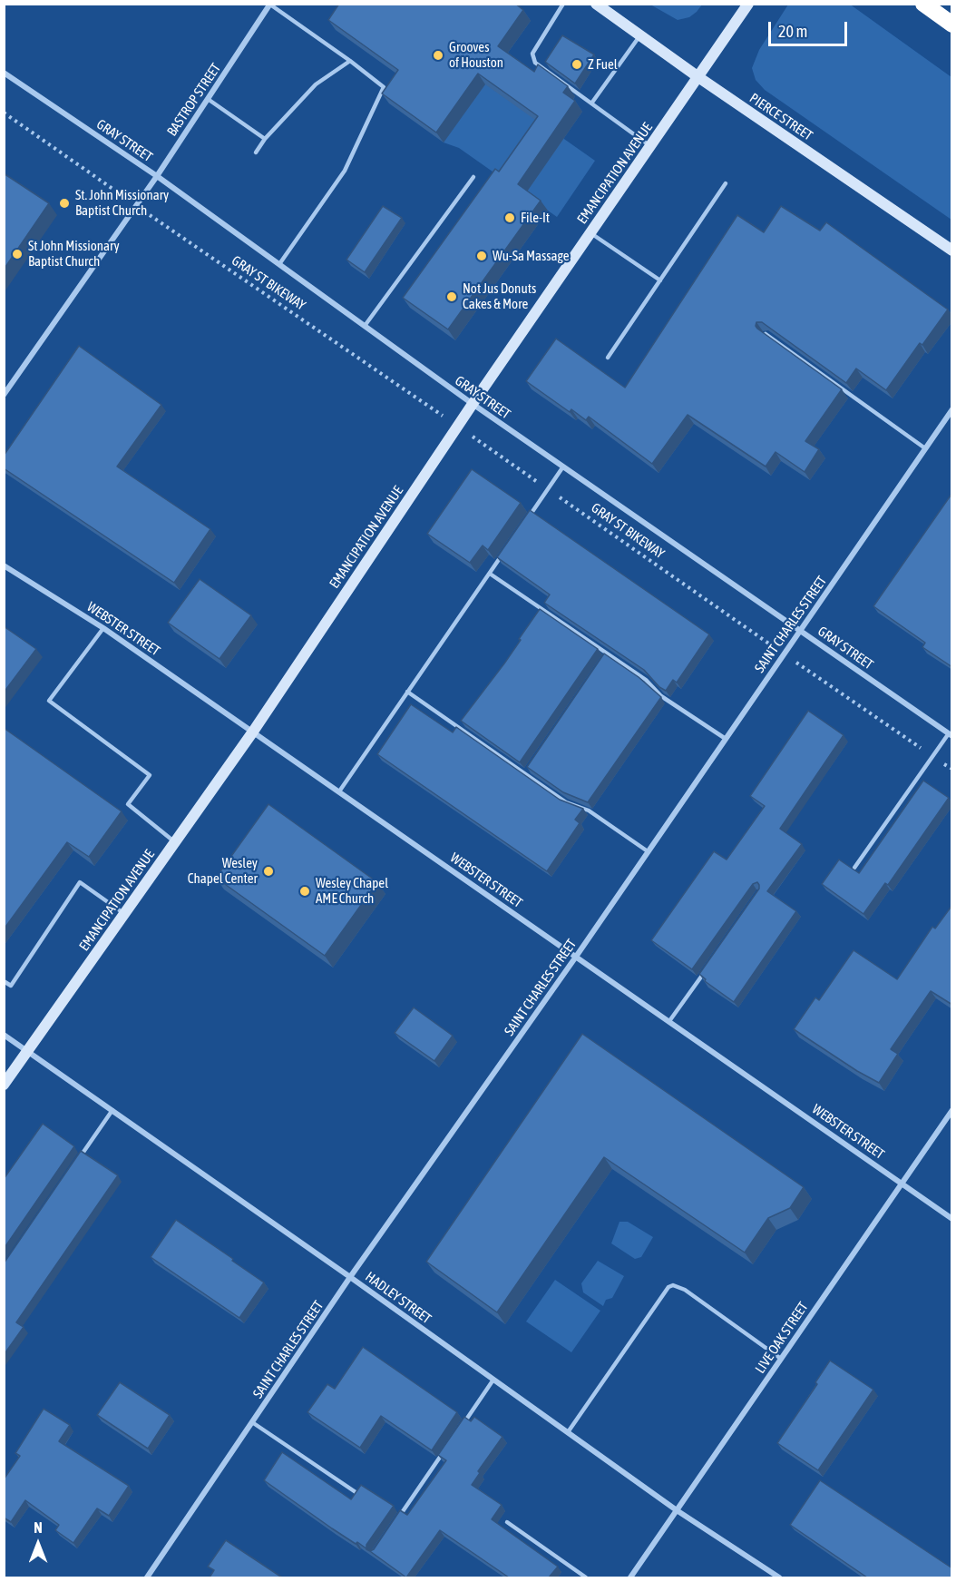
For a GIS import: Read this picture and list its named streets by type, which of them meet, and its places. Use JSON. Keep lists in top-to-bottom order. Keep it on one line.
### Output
{"streets":{"main road":["PIERCE STREET","EMANCIPATION AVENUE"],"street":["BASTROP STREET","GRAY STREET","SAINT CHARLES STREET","WEBSTER STREET","HADLEY STREET","LIVE OAK STREET"],"path":["GRAY ST BIKEWAY"]},"crossings":[["BASTROP STREET","GRAY STREET"],["PIERCE STREET","EMANCIPATION AVENUE"],["GRAY STREET","EMANCIPATION AVENUE"],["GRAY STREET","SAINT CHARLES STREET"],["EMANCIPATION AVENUE","WEBSTER STREET"],["EMANCIPATION AVENUE","HADLEY STREET"],["SAINT CHARLES STREET","WEBSTER STREET"],["SAINT CHARLES STREET","HADLEY STREET"],["WEBSTER STREET","LIVE OAK STREET"],["HADLEY STREET","LIVE OAK STREET"]],"places":["Grooves of Houston","Z Fuel","St. John Missionary Baptist Church","File-It","St John Missionary Baptist Church","Wu-Sa Massage","Not Jus Donuts Cakes & More","Wesley Chapel Center","Wesley Chapel AME Church"],"scale_bar":"20 m","north":"top"}
